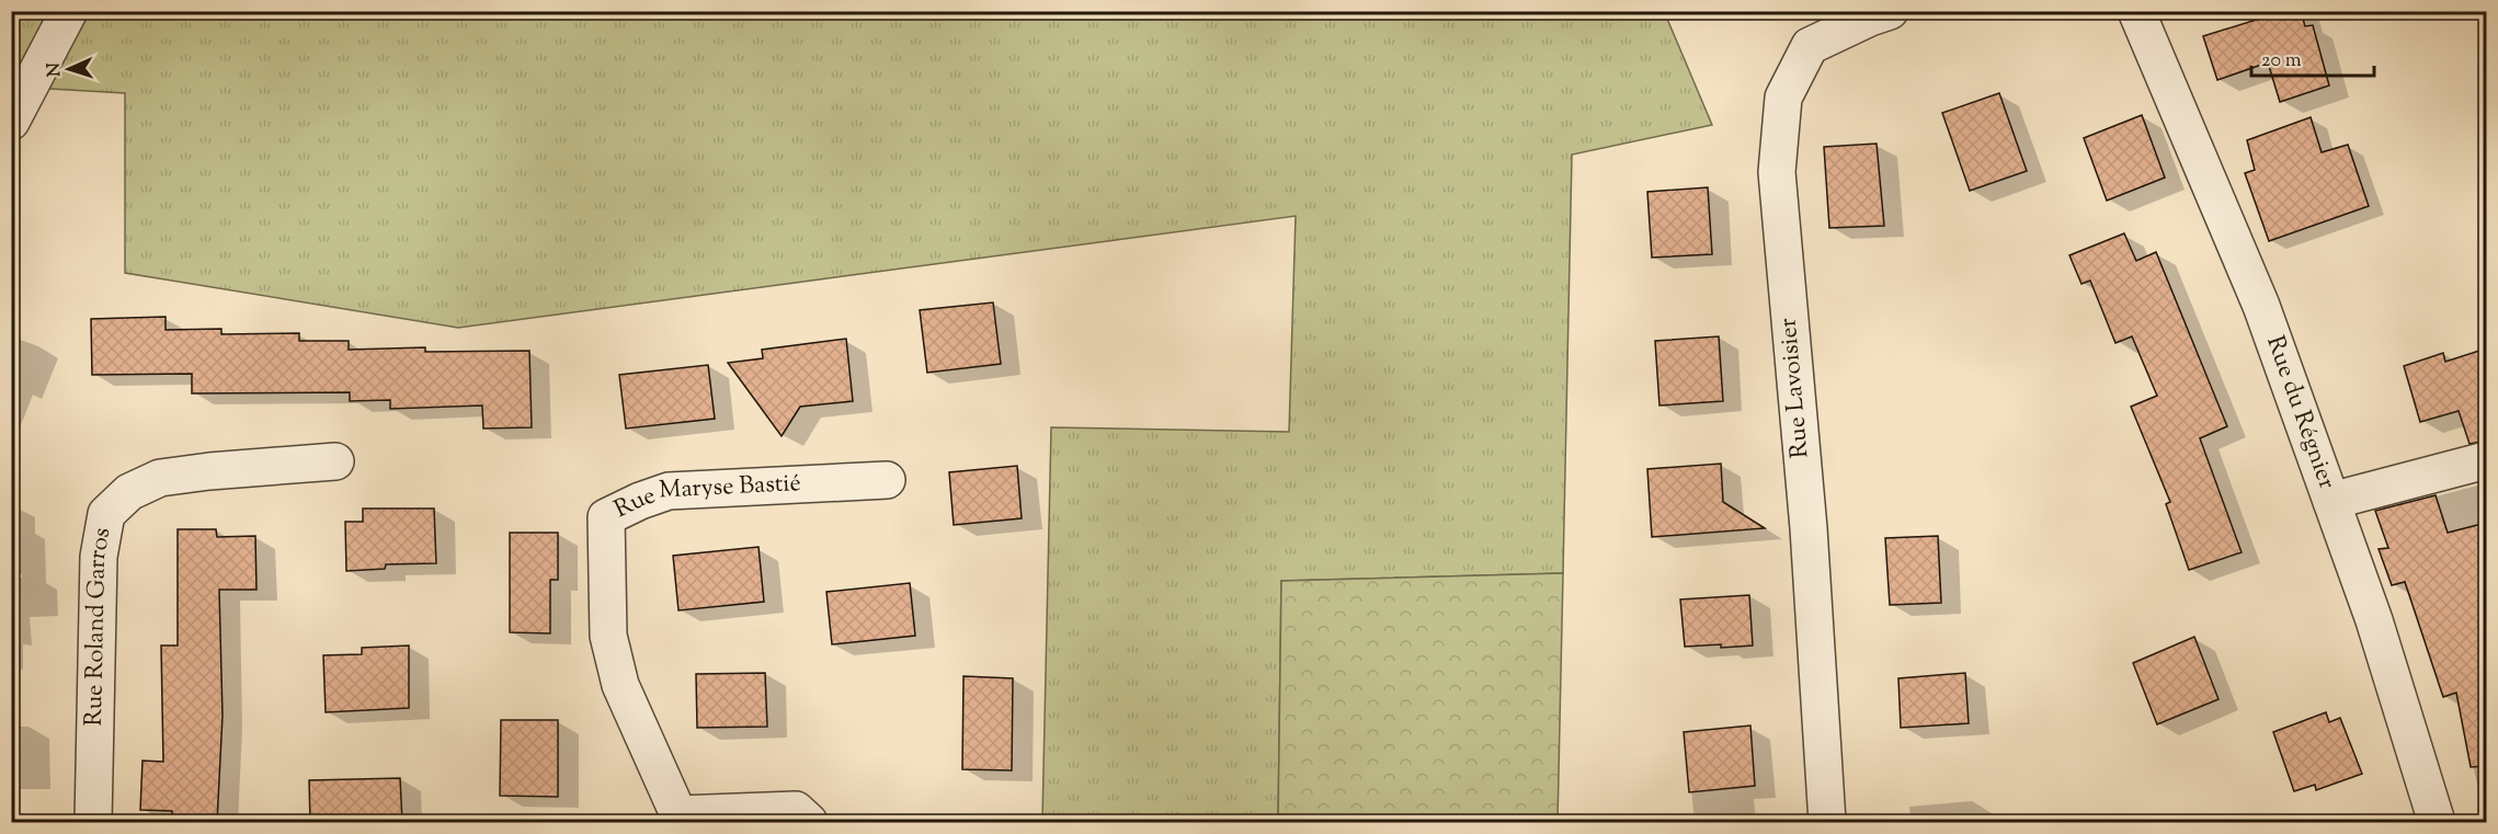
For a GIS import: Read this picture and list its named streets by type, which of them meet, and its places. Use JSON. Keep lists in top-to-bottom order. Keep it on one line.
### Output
{"streets":{"street":["Rue Lavoisier","Rue du Régnier","Rue Maryse Bastié","Rue Roland Garros"]},"scale_bar":"20 m","north":"left"}
